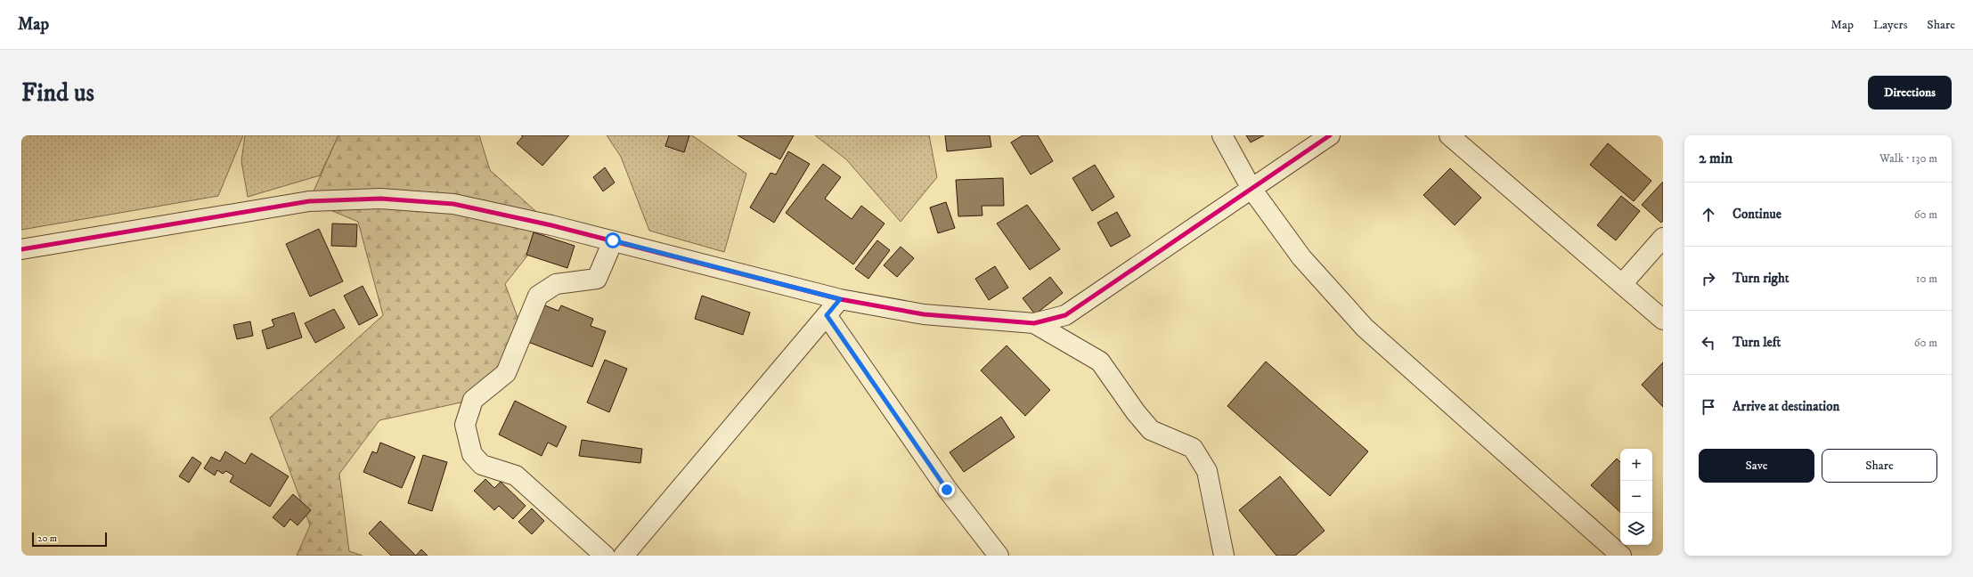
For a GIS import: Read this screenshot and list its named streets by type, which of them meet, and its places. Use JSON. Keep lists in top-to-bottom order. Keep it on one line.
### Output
{"scale_bar":"20 m","page":{"header":"Map","nav":["Map","Layers","Share"],"buttons":["Directions",["Save","Share"]],"title":"Find us","heading":["2 min","Walk · 130 m"],"list":[["Continue","60 m"],["Turn right","10 m"],["Turn left","60 m"],"Arrive at destination"],"map_buttons":["+","−"],"scale":"20 m"}}
